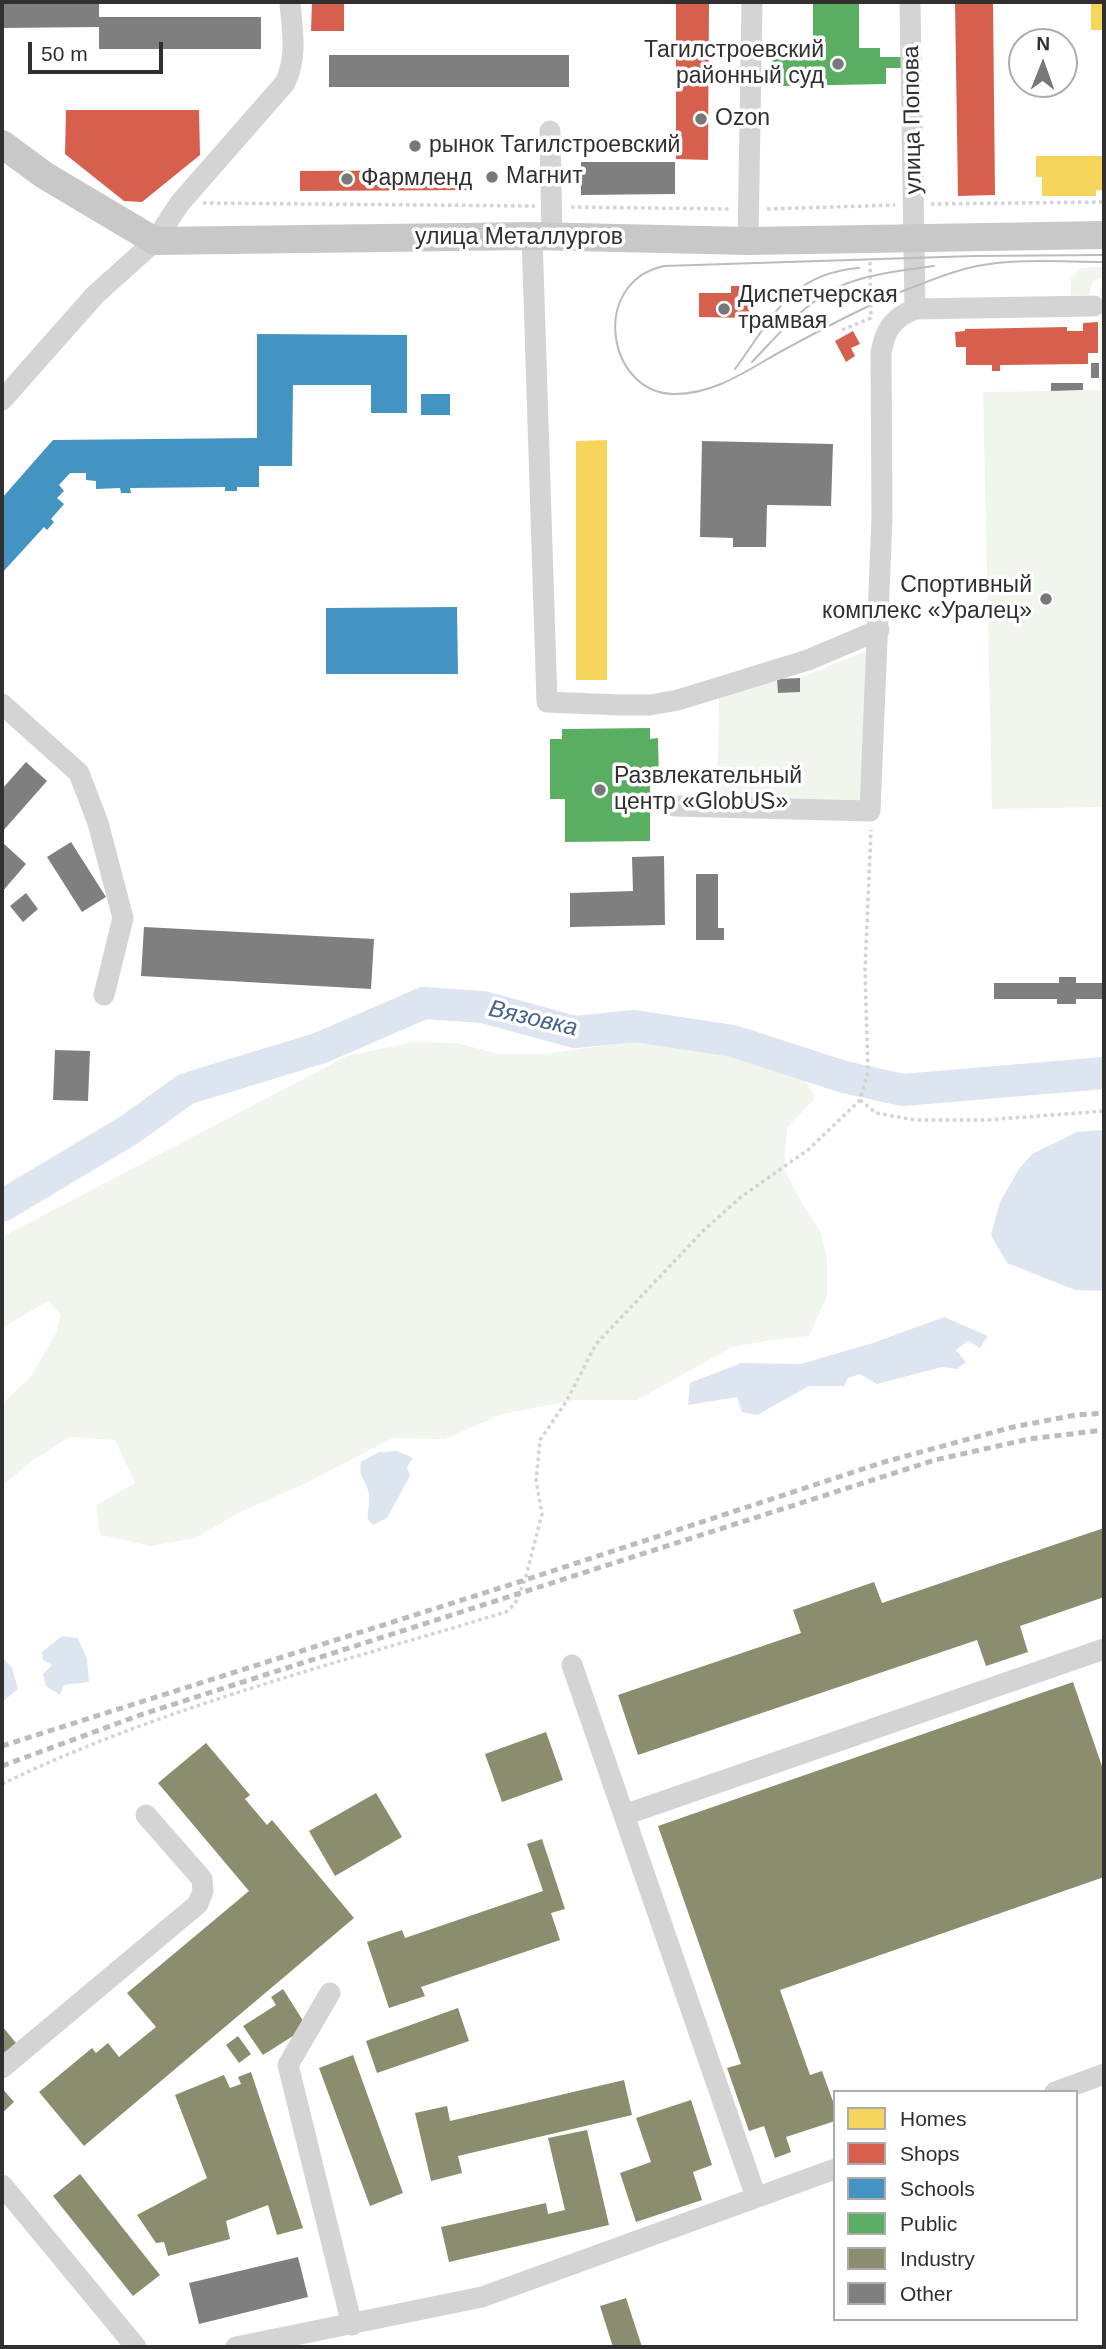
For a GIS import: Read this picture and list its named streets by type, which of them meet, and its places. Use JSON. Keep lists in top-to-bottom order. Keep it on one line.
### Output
{"streets":{"main road":["улица Металлургов"],"street":["улица Попова"]},"crossings":[["улица Попова","улица Металлургов"]],"water":["Вязовка"],"places":["Тагилстроевский районный суд","Ozon","рынок Тагилстроевский","Магнит","Фармленд","Диспетчерская трамвая","Спортивный комплекс «Уралец»","Развлекательный центр «GlobUS»"],"legend":["Homes","Shops","Schools","Public","Industry","Other"],"scale_bar":"50 m","north":"top"}
